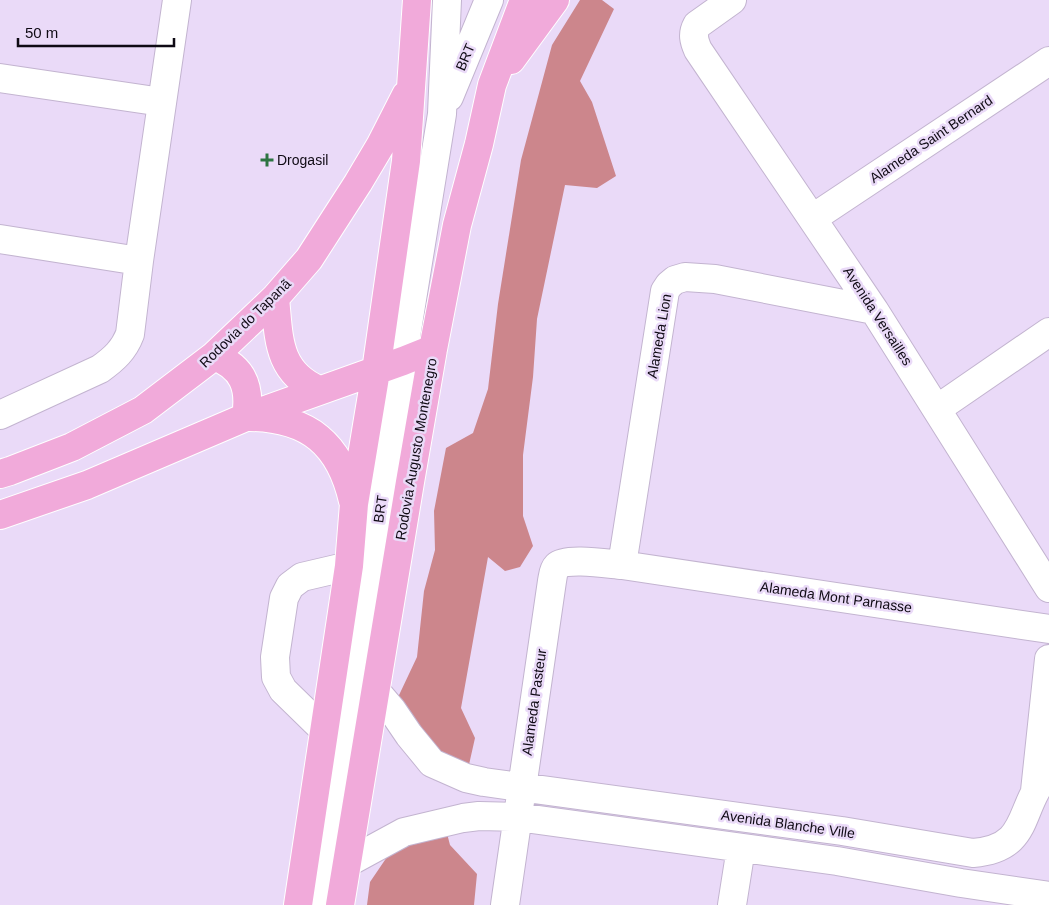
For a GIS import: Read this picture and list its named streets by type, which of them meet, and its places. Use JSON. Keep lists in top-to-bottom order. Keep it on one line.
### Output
{"streets":{"main road":["Rodovia do Tapanã","Rodovia Augusto Montenegro"],"street":["BRT","Alameda Saint Bernard","Avenida Versailles","Alameda Lion","Alameda Mont Parnasse","Alameda Pasteur","Avenida Blanche Ville"]},"crossings":[["Alameda Saint Bernard","Avenida Versailles"],["Avenida Versailles","Alameda Lion"],["Alameda Lion","Alameda Mont Parnasse"],["Alameda Lion","Alameda Pasteur"],["Rodovia Augusto Montenegro","Avenida Blanche Ville"],["Alameda Mont Parnasse","Alameda Pasteur"],["Alameda Pasteur","Avenida Blanche Ville"]],"places":{"health":["Drogasil"]},"scale_bar":"50 m"}
